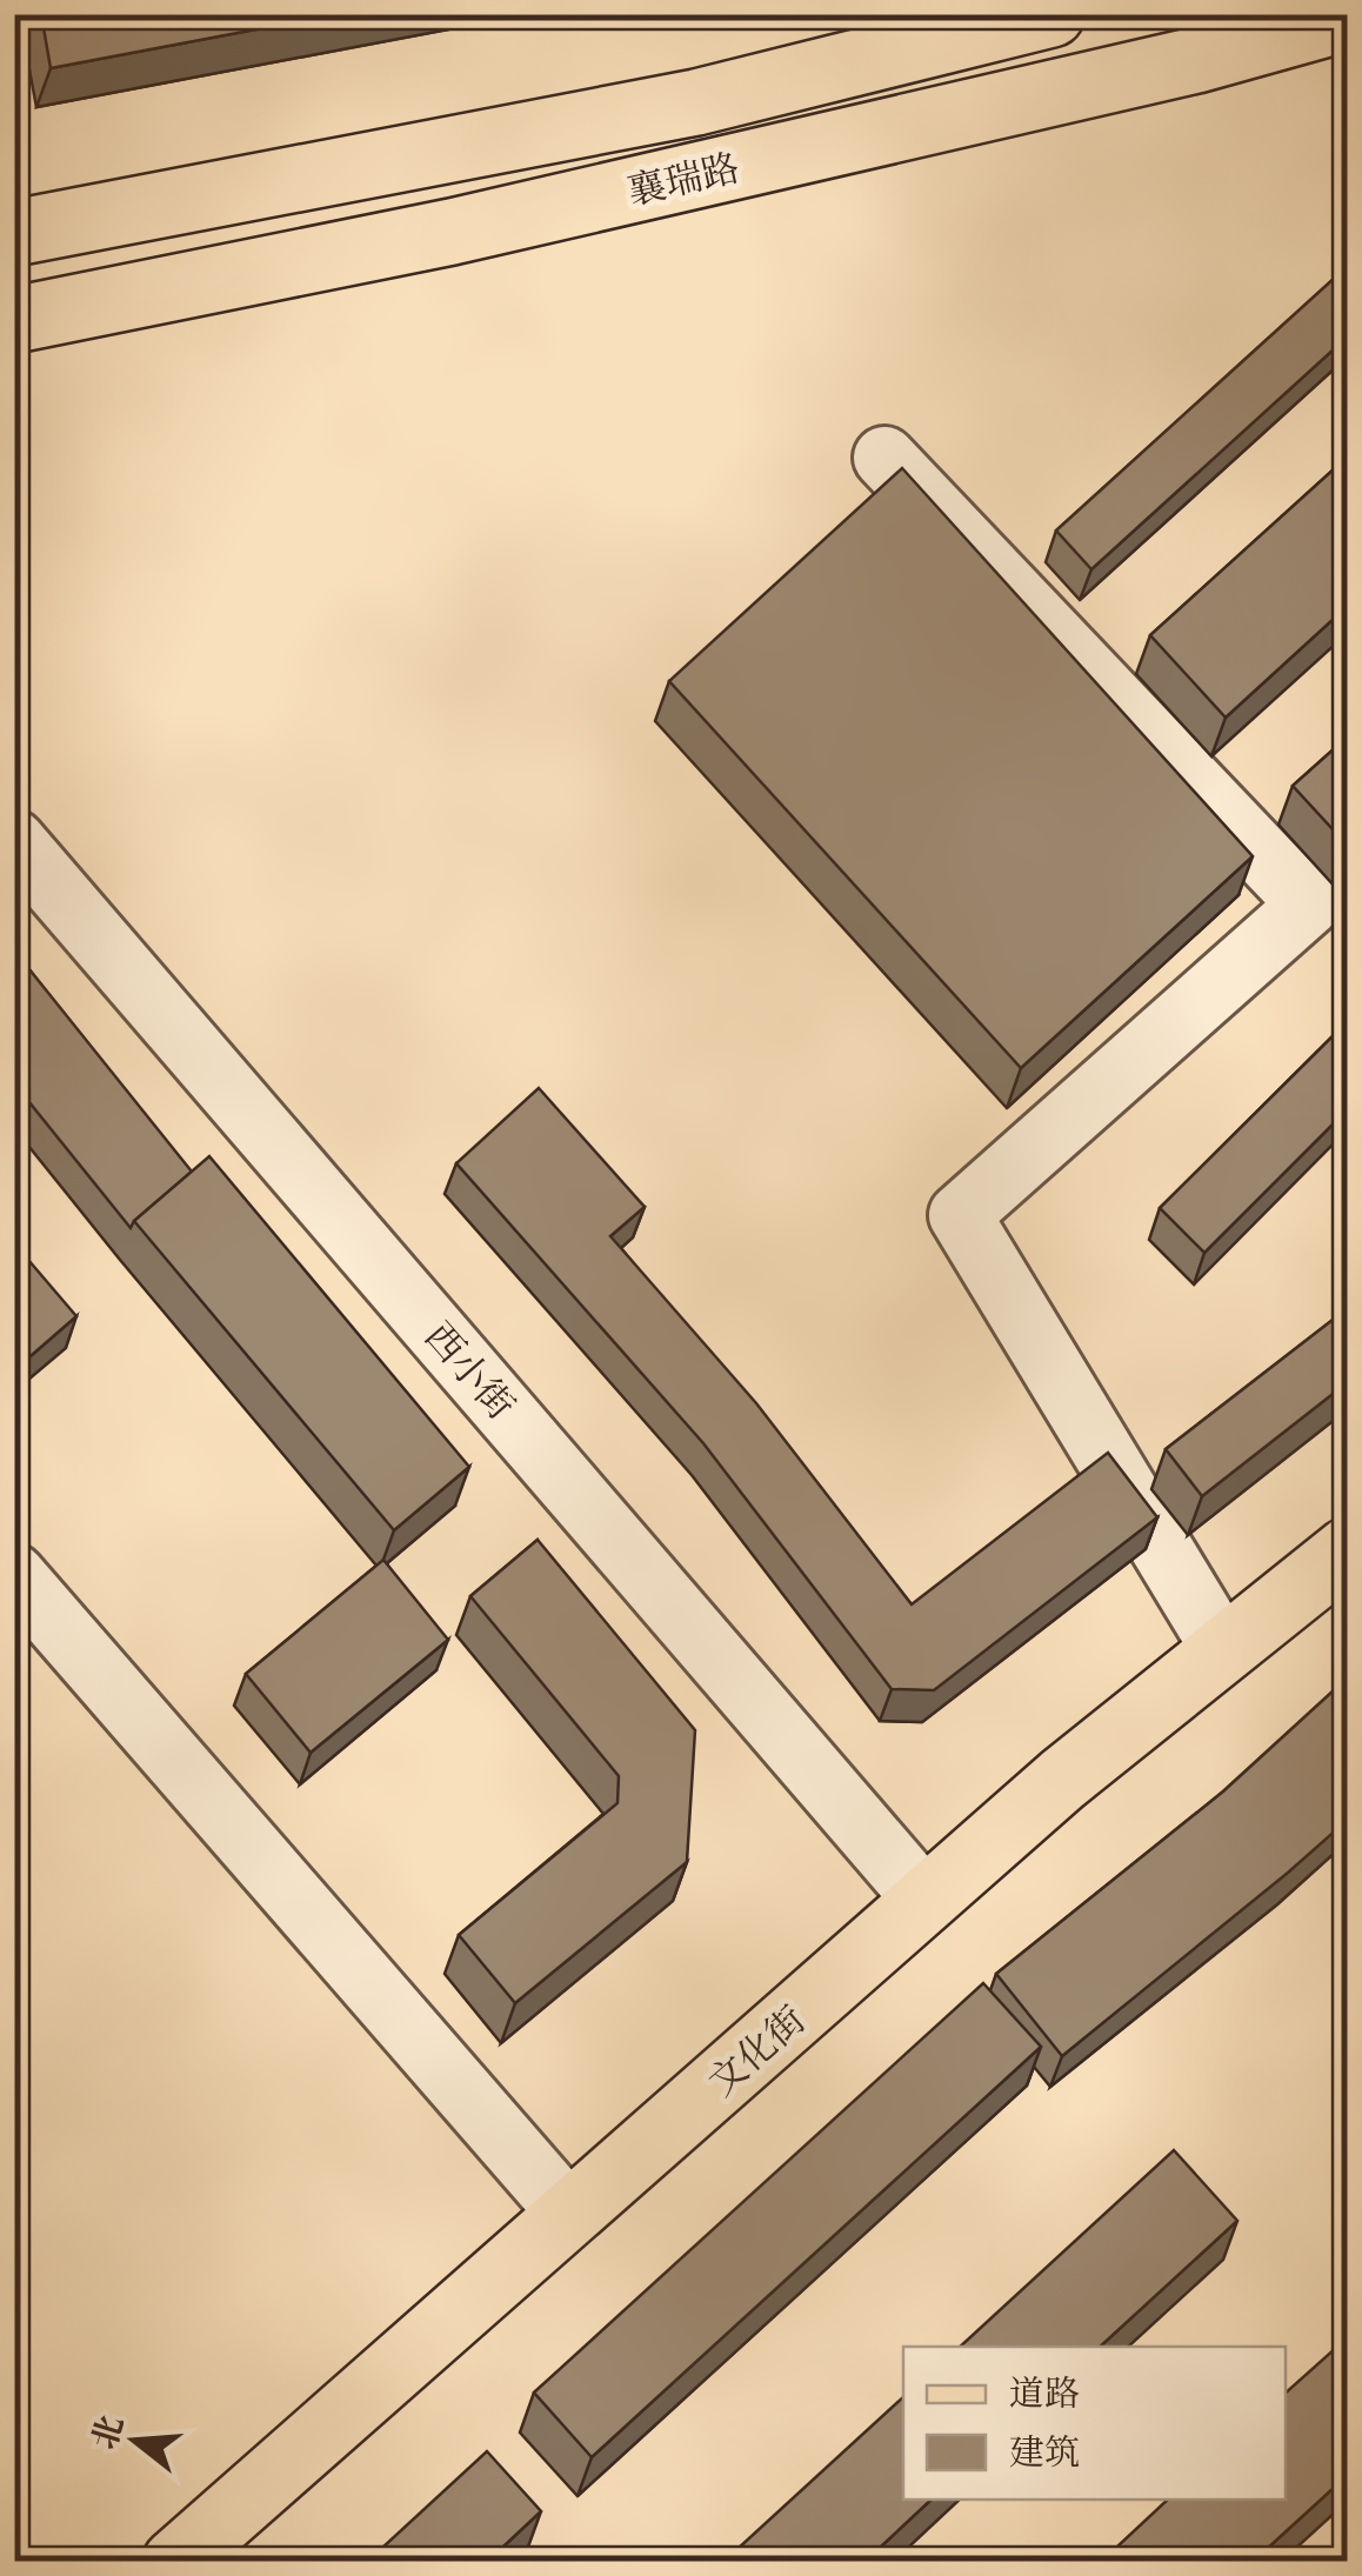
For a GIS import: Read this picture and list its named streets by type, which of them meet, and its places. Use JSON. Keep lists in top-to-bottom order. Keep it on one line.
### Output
{"streets":{"main road":["襄瑞路","文化街"],"street":["西小街"]},"crossings":[["西小街","文化街"]],"legend":["道路","建筑"],"north":"left"}
